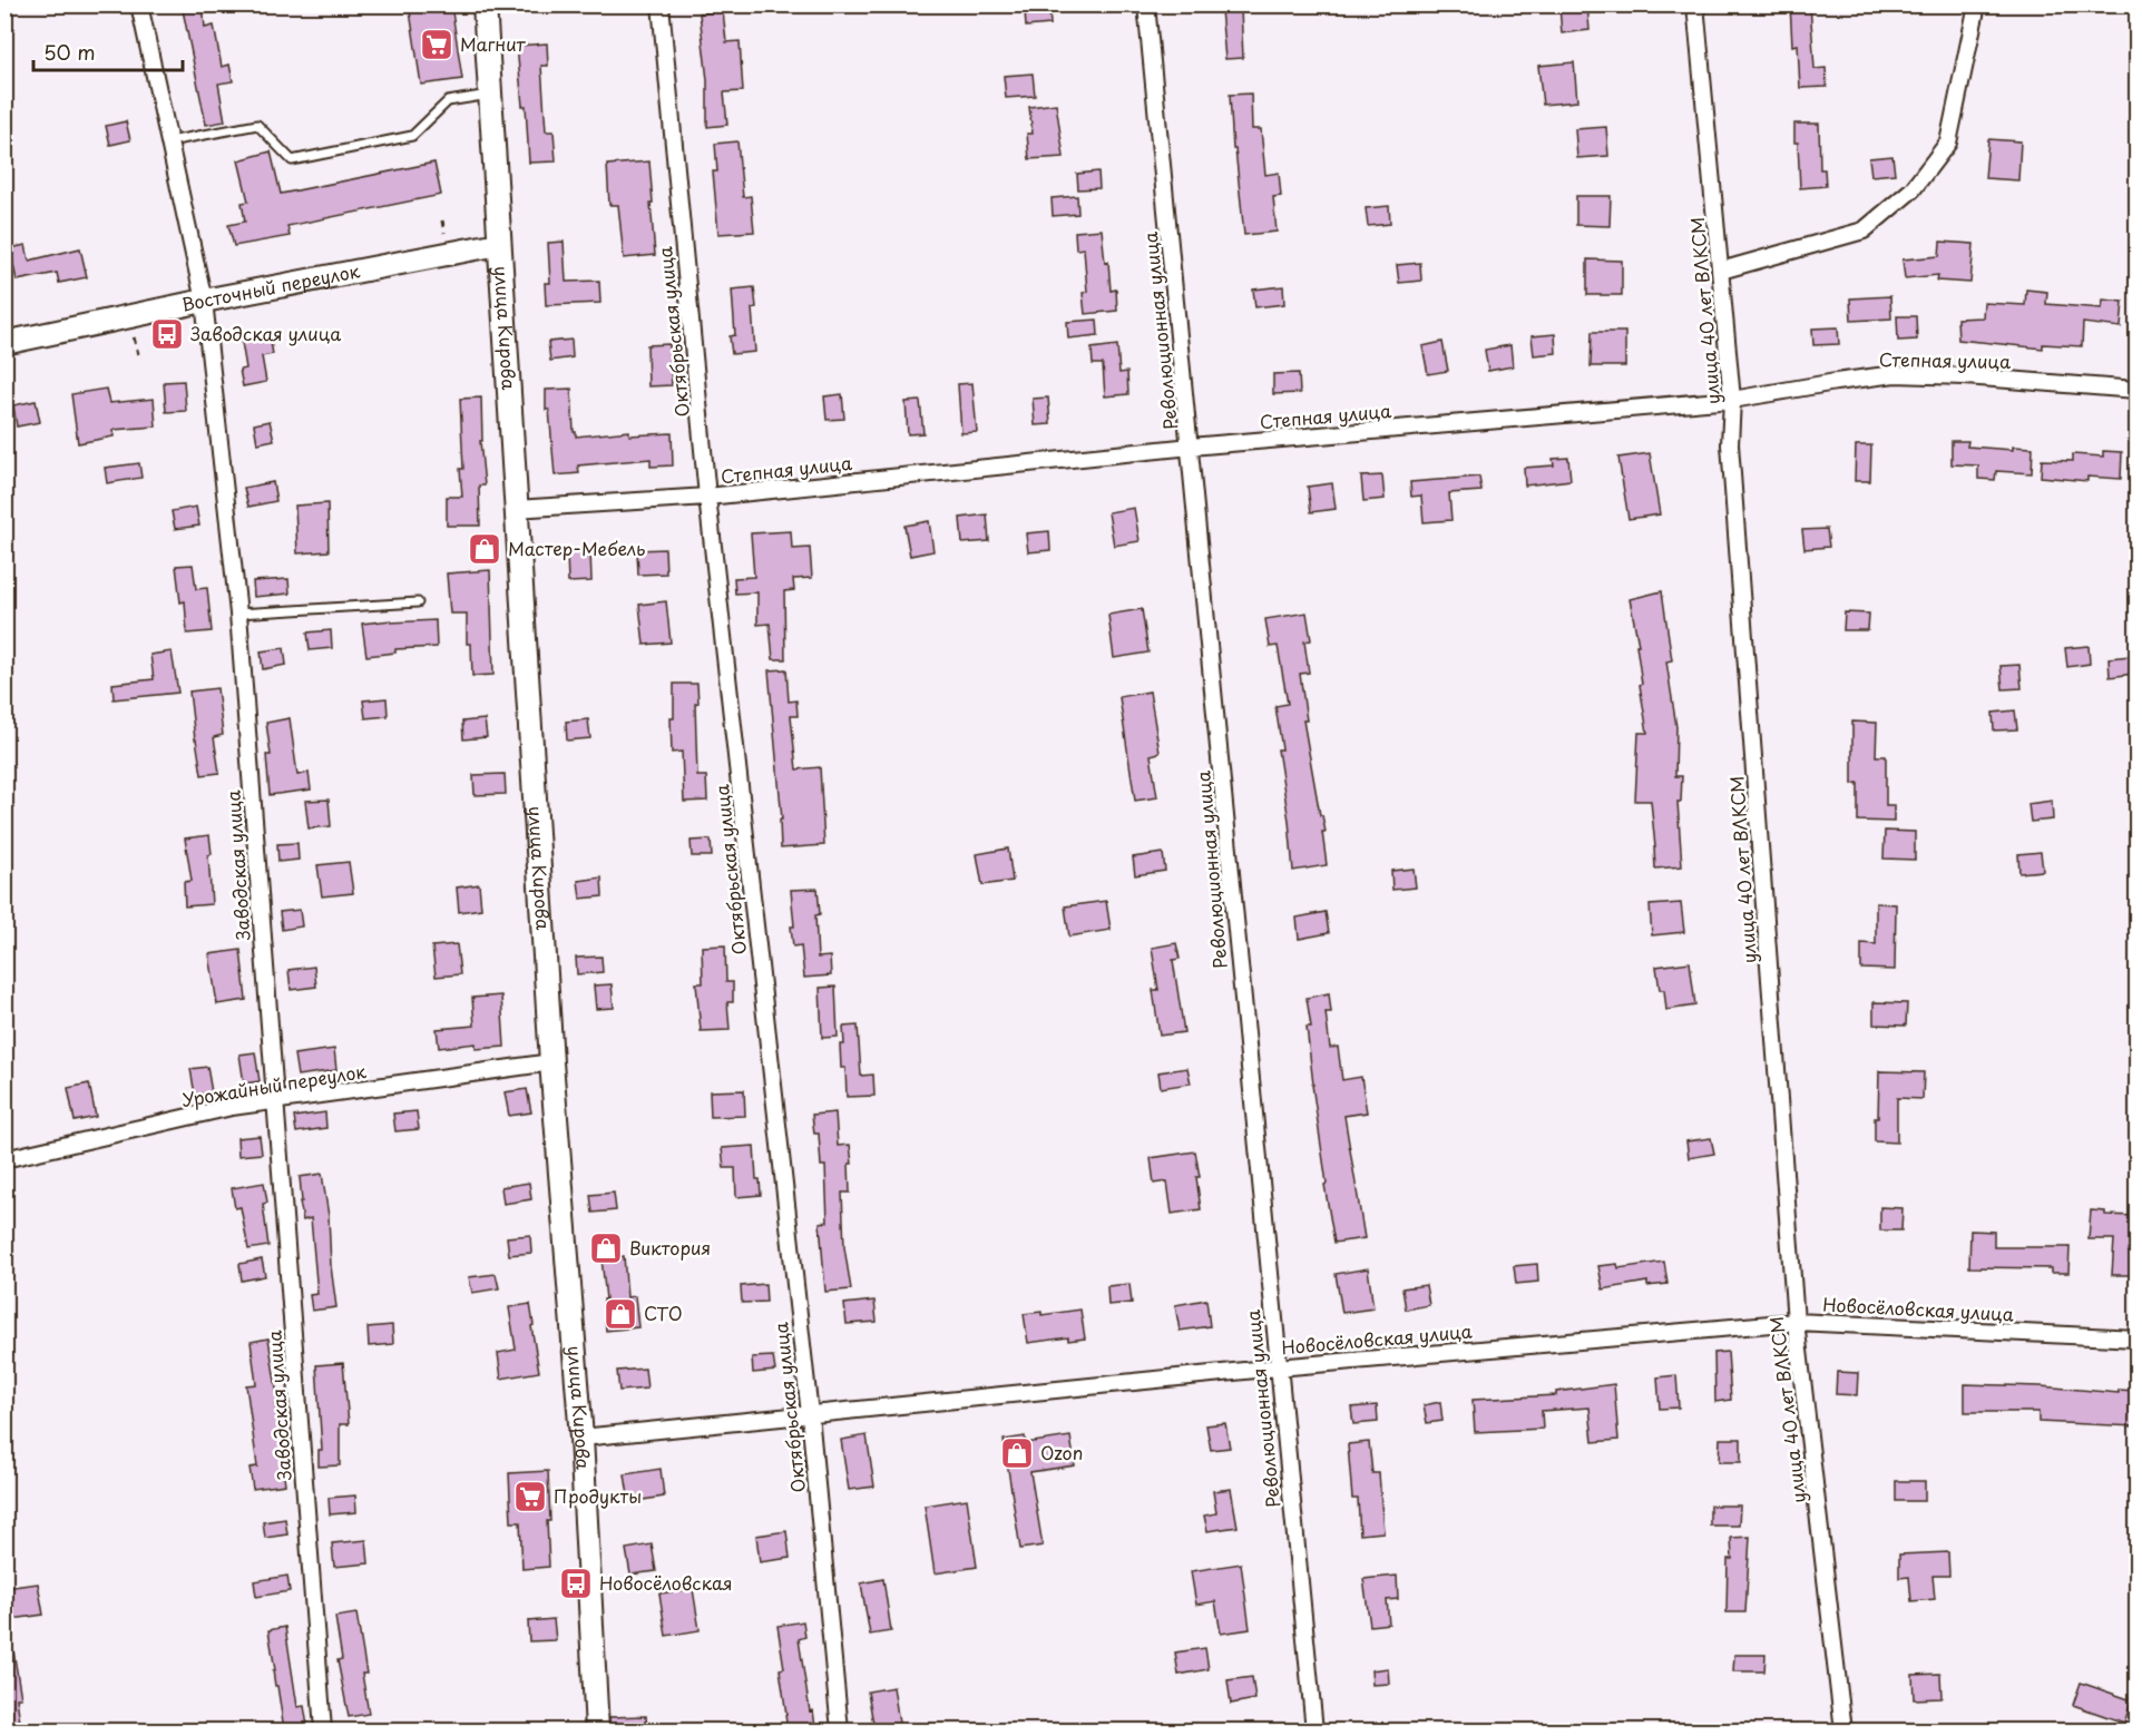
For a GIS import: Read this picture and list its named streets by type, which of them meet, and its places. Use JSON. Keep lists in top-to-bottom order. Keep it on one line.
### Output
{"streets":{"street":["Восточный переулок","улица 40 лет ВЛКСМ","улица Кирова","Революционная улица","Октябрьская улица","Степная улица","Заводская улица","Урожайный переулок","Новосёловская улица"]},"crossings":[["Восточный переулок","улица Кирова"],["Восточный переулок","Заводская улица"],["улица 40 лет ВЛКСМ","Степная улица"],["улица 40 лет ВЛКСМ","Новосёловская улица"],["улица Кирова","Степная улица"],["улица Кирова","Урожайный переулок"],["улица Кирова","Новосёловская улица"],["Революционная улица","Степная улица"],["Революционная улица","Новосёловская улица"],["Октябрьская улица","Степная улица"],["Октябрьская улица","Новосёловская улица"],["Заводская улица","Урожайный переулок"]],"places":{"supermarket":["Магнит","Продукты"],"bus stop":["Заводская улица","Новосёловская"],"shop":["Мастер-Мебель","Виктория","СТО","Ozon"]},"scale_bar":"50 m"}
